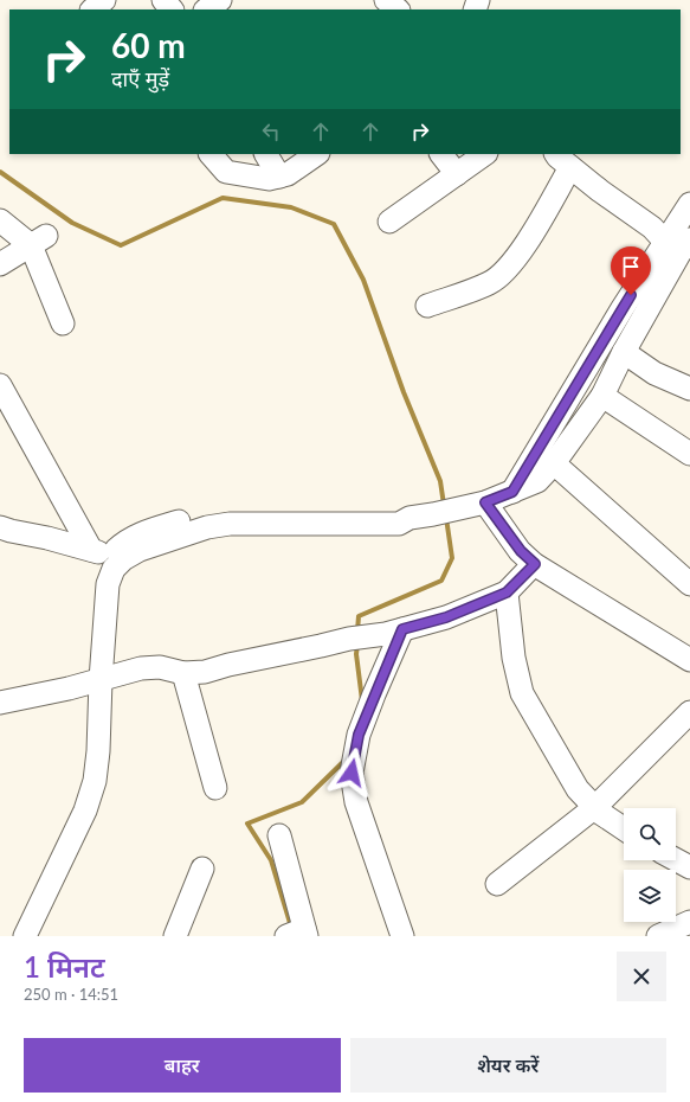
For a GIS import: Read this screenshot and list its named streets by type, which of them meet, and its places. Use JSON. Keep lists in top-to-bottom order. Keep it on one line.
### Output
{"page":{"turn":["60 m","दाएँ मुड़ें"],"heading":["1 मिनट","250 m · 14:51"],"buttons":["बाहर","शेयर करें"]}}
